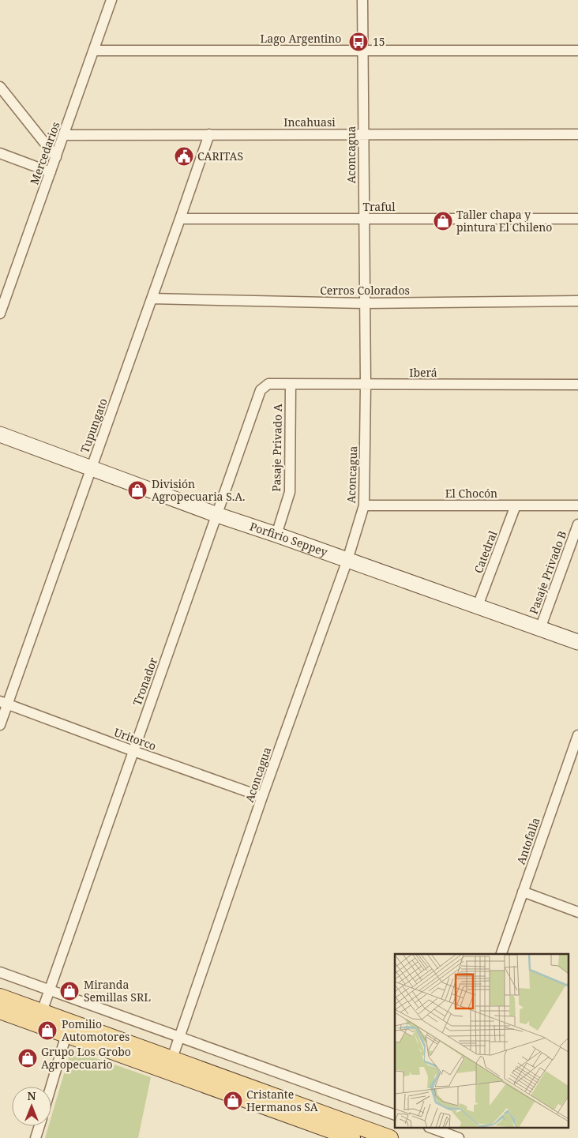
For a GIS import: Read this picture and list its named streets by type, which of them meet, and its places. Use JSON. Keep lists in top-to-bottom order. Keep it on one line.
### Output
{"streets":{"main road":["Porfirio Seppey"],"street":["Lago Argentino","Incahuasi","Mercedarios","Aconcagua","Traful","Cerros Colorados","Iberá","Tupungato","Pasaje Privado A","El Chocón","Catedral","Pasaje Privado B","Tronador","Uritorco","Antofalla"]},"crossings":[["Lago Argentino","Mercedarios"],["Lago Argentino","Aconcagua"],["Incahuasi","Mercedarios"],["Incahuasi","Aconcagua"],["Incahuasi","Tupungato"],["Aconcagua","Traful"],["Aconcagua","Cerros Colorados"],["Aconcagua","Iberá"],["Aconcagua","El Chocón"],["Aconcagua","Porfirio Seppey"],["Aconcagua","Uritorco"],["Traful","Tupungato"],["Cerros Colorados","Tupungato"],["Iberá","Pasaje Privado A"],["Iberá","Tronador"],["Tupungato","Porfirio Seppey"],["Tupungato","Uritorco"],["Pasaje Privado A","Porfirio Seppey"],["El Chocón","Catedral"],["Porfirio Seppey","Catedral"],["Porfirio Seppey","Pasaje Privado B"],["Porfirio Seppey","Tronador"],["Tronador","Uritorco"]],"places":{"bus stop":["15"],"public building":["CARITAS"],"shop":["Taller chapa y pintura El Chileno","División Agropecuaria S.A.","Miranda Semillas SRL","Pomilio Automotores","Grupo Los Grobo Agropecuario","Cristante Hermanos SA"]},"north":"top"}
